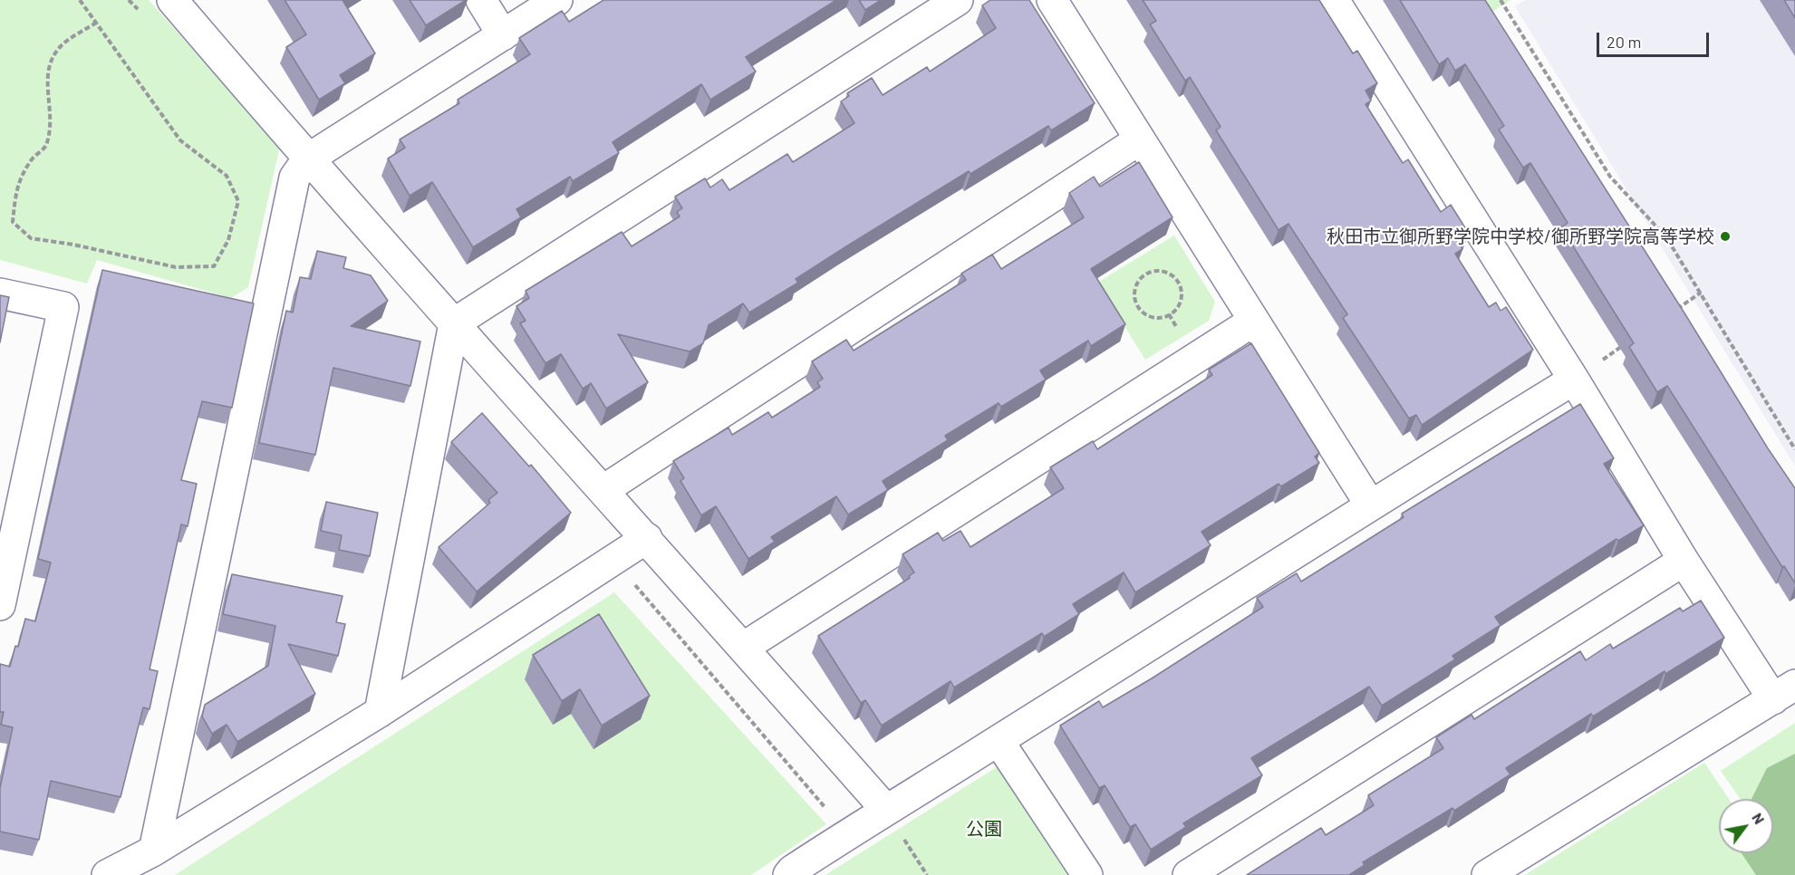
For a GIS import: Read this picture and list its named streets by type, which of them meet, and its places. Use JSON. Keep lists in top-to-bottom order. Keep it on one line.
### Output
{"parks":["公園"],"places":["秋田市立御所野学院中学校/御所野学院高等学校"],"scale_bar":"20 m","north":"top right"}
